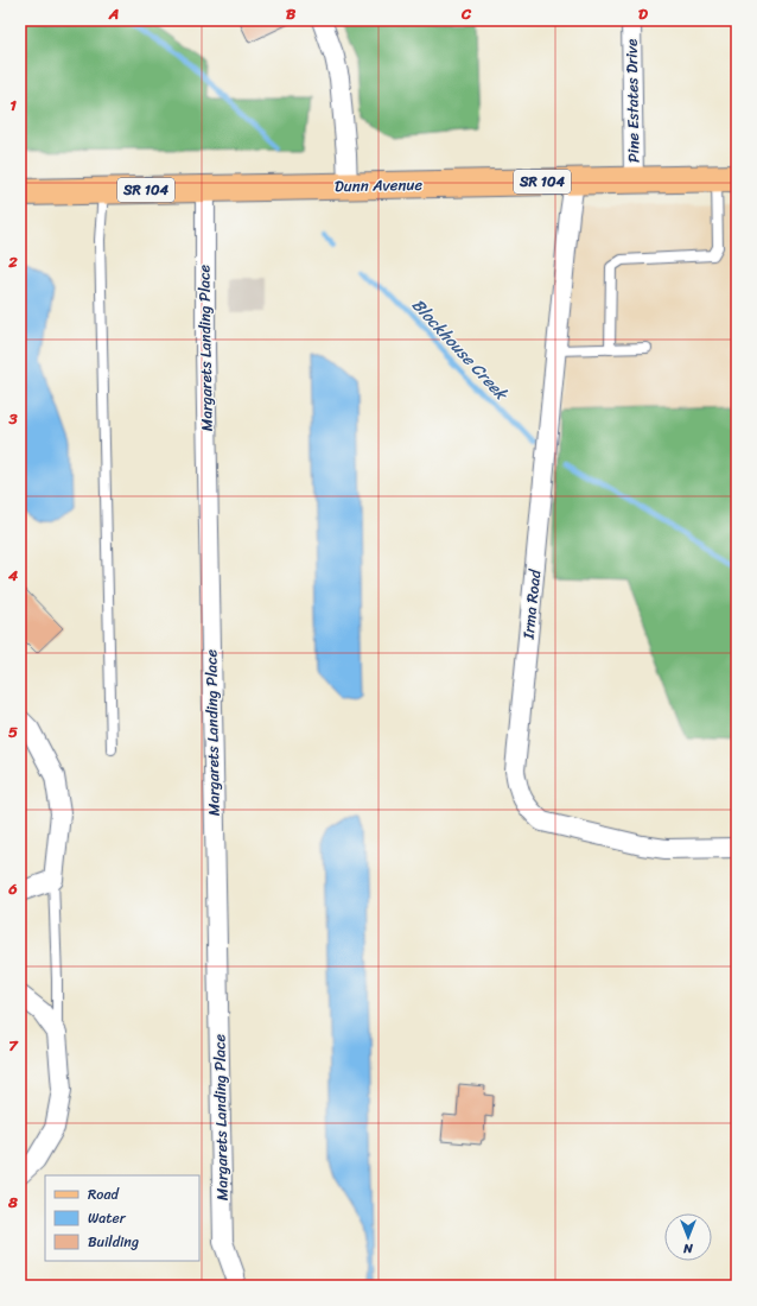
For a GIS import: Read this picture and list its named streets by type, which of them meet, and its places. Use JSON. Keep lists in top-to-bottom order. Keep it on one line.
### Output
{"streets":{"main road":["SR 104","Dunn Avenue"],"street":["Pine Estates Drive","Margarets Landing Place","Irma Road"]},"crossings":[["Pine Estates Drive","Dunn Avenue"],["Dunn Avenue","Margarets Landing Place"],["Dunn Avenue","Irma Road"]],"water":["Blockhouse Creek"],"legend":["Road","Water","Building"],"north":"bottom","grid":{"columns":["A","B","C","D"],"rows":["1","2","3","4","5","6","7","8"]}}
